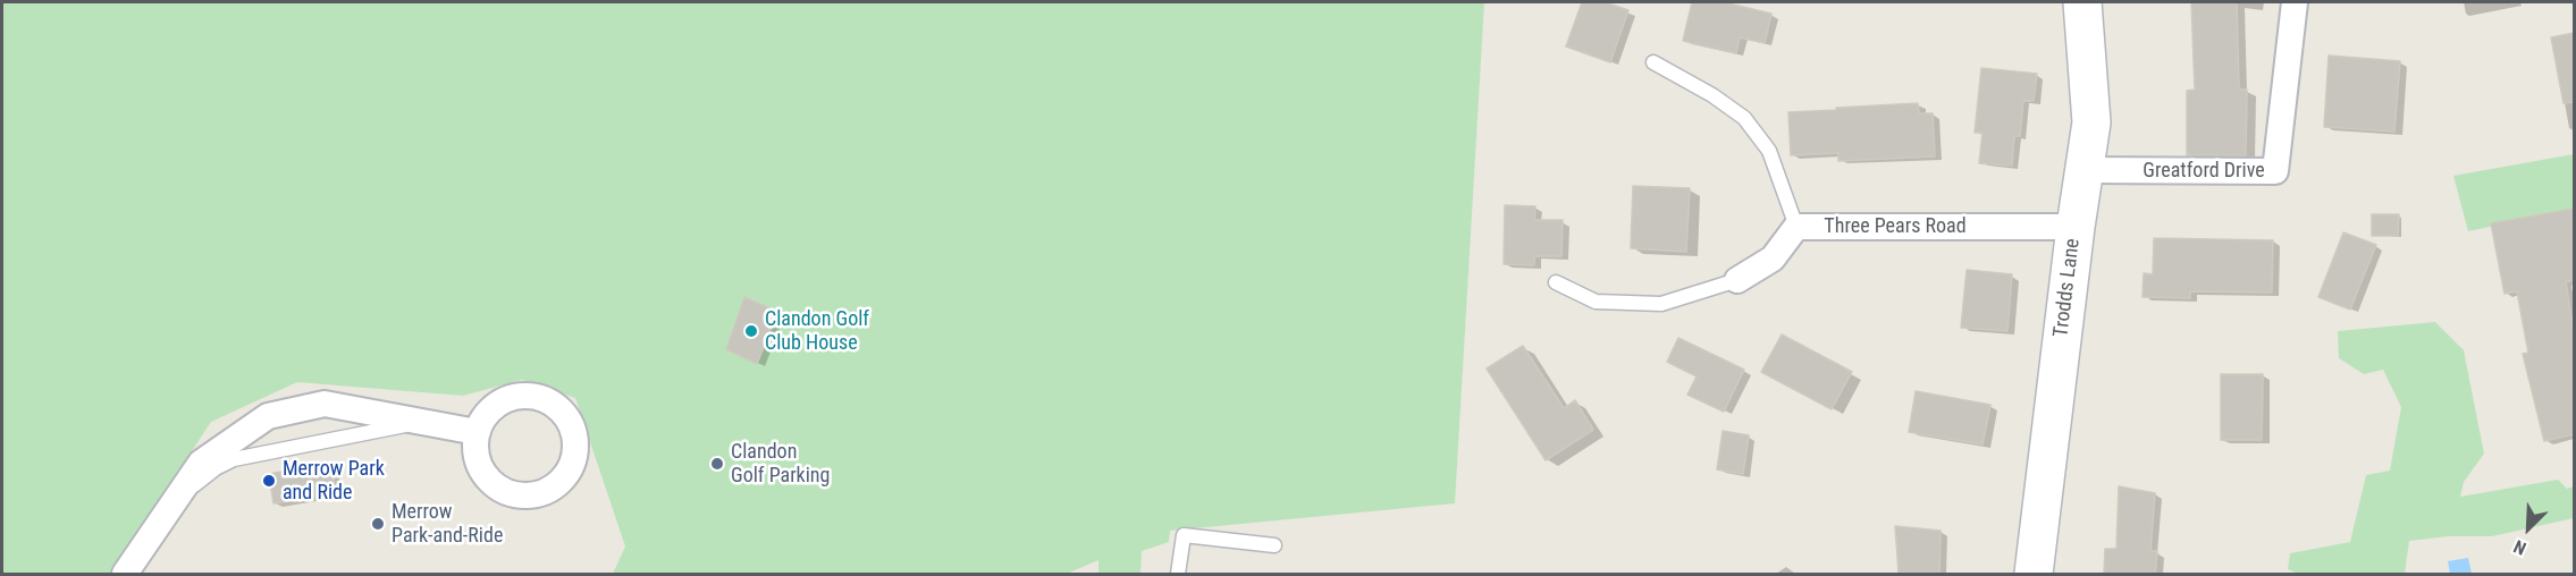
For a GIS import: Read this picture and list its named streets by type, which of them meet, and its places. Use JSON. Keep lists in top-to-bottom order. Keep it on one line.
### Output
{"streets":{"street":["Greatford Drive","Three Pears Road","Trodds Lane"]},"crossings":[["Greatford Drive","Trodds Lane"],["Three Pears Road","Trodds Lane"]],"places":["Clandon Golf Club House","Clandon Golf Parking","Merrow Park and Ride","Merrow Park-and-Ride"],"north":"bottom left"}
